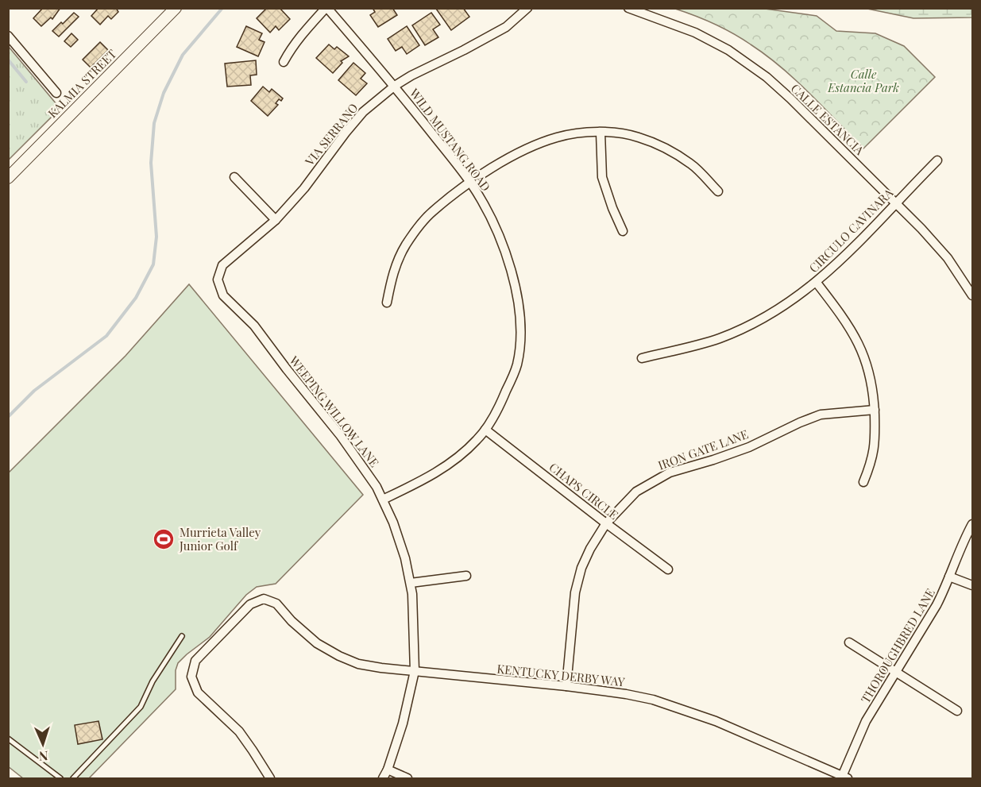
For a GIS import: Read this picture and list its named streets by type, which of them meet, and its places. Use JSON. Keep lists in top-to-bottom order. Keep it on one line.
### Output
{"streets":{"street":["KALMIA STREET","CALLE ESTANCIA","VIA SERRANO","WILD MUSTANG ROAD","CIRCULO CAVINARA","WEEPING WILLOW LANE","IRON GATE LANE","CHAPS CIRCLE","THOROUGHBRED LANE","KENTUCKY DERBY WAY"]},"crossings":[["CALLE ESTANCIA","CIRCULO CAVINARA"],["VIA SERRANO","WILD MUSTANG ROAD"],["VIA SERRANO","WEEPING WILLOW LANE"],["WILD MUSTANG ROAD","WEEPING WILLOW LANE"],["WILD MUSTANG ROAD","CHAPS CIRCLE"],["WEEPING WILLOW LANE","KENTUCKY DERBY WAY"],["IRON GATE LANE","CHAPS CIRCLE"],["IRON GATE LANE","KENTUCKY DERBY WAY"],["THOROUGHBRED LANE","KENTUCKY DERBY WAY"]],"parks":["Calle Estancia Park"],"places":{"sports":["Murrieta Valley Junior Golf"]},"north":"bottom"}
